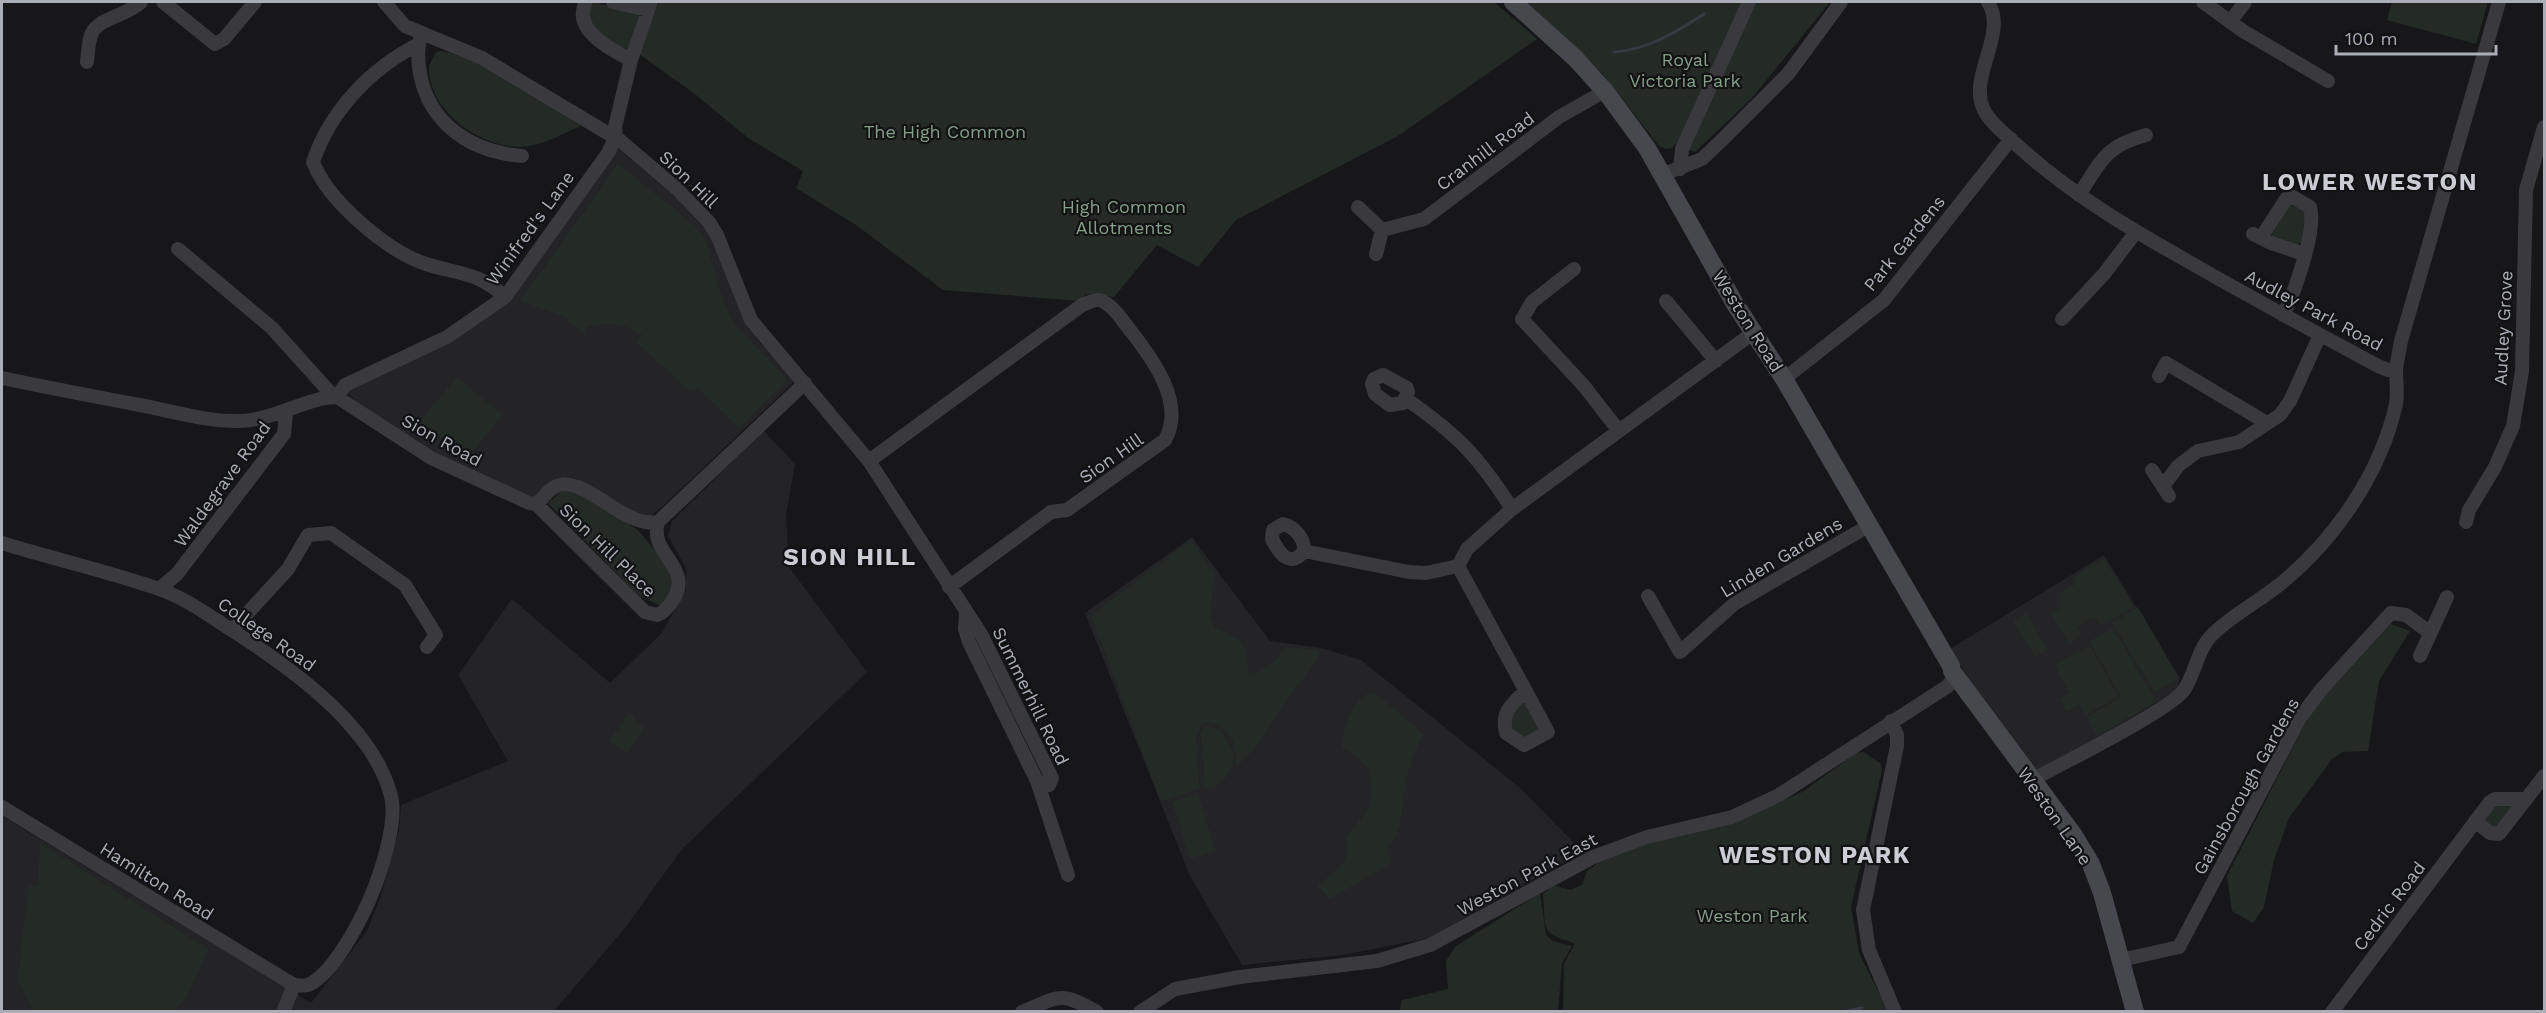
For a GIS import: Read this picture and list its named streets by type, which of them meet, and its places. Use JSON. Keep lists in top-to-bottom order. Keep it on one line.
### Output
{"streets":{"street":["Cranhill Road","Sion Hill","Winifred's Lane","Park Gardens","Audley Park Road","Weston Road","Audley Grove","Sion Road","Waldegrave Road","Sion Hill Place","Linden Gardens","College Road","Summerhill Road","Gainsborough Gardens","Weston Lane","Weston Park East","Hamilton Road","Cedric Road"]},"crossings":[["Cranhill Road","Weston Road"],["Sion Hill","Winifred's Lane"],["Sion Hill","Summerhill Road"],["Winifred's Lane","Sion Road"],["Park Gardens","Audley Park Road"],["Park Gardens","Weston Road"],["Audley Park Road","Weston Lane"],["Weston Road","Linden Gardens"],["Weston Road","Weston Lane"],["Weston Road","Weston Park East"],["Sion Road","Sion Hill Place"],["Waldegrave Road","College Road"],["College Road","Hamilton Road"],["Gainsborough Gardens","Weston Lane"],["Weston Lane","Weston Park East"]],"districts":["LOWER WESTON","SION HILL","WESTON PARK"],"parks":["Royal Victoria Park","The High Common","High Common Allotments","Weston Park"],"scale_bar":"100 m"}
